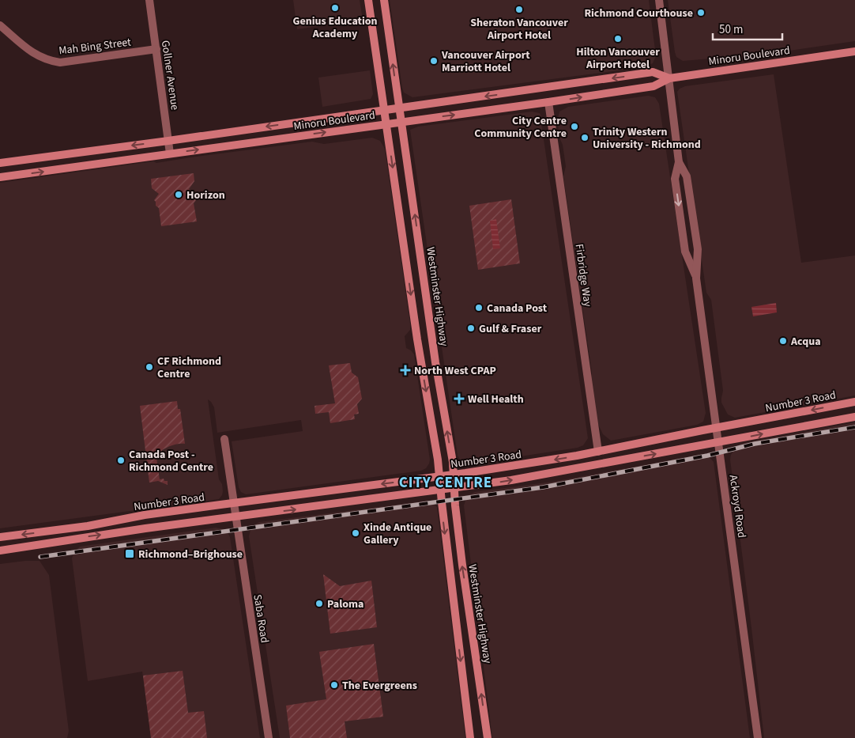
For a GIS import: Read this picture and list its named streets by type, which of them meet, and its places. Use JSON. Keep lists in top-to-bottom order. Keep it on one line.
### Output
{"streets":{"main road":["Minoru Boulevard","Westminster Highway","Number 3 Road"],"street":["Mah Bing Street","Gollner Avenue","Firbridge Way","Ackroyd Road","Saba Road"]},"crossings":[["Mah Bing Street","Gollner Avenue"],["Minoru Boulevard","Gollner Avenue"],["Minoru Boulevard","Firbridge Way"],["Minoru Boulevard","Westminster Highway"],["Minoru Boulevard","Ackroyd Road"],["Firbridge Way","Number 3 Road"],["Westminster Highway","Number 3 Road"],["Number 3 Road","Ackroyd Road"],["Number 3 Road","Saba Road"]],"districts":["CITY CENTRE"],"places":{"other":["Genius Education Academy","Sheraton Vancouver Airport Hotel","Richmond Courthouse","Hilton Vancouver Airport Hotel","Vancouver Airport Marriott Hotel","City Centre Community Centre","Trinity Western University - Richmond","Horizon","Canada Post","Gulf & Fraser","Acqua","CF Richmond Centre","Canada Post - Richmond Centre","Xinde Antique Gallery","Paloma","The Evergreens"],"health":["North West CPAP","Well Health"],"transit":["Richmond–Brighouse"]},"scale_bar":"50 m"}
